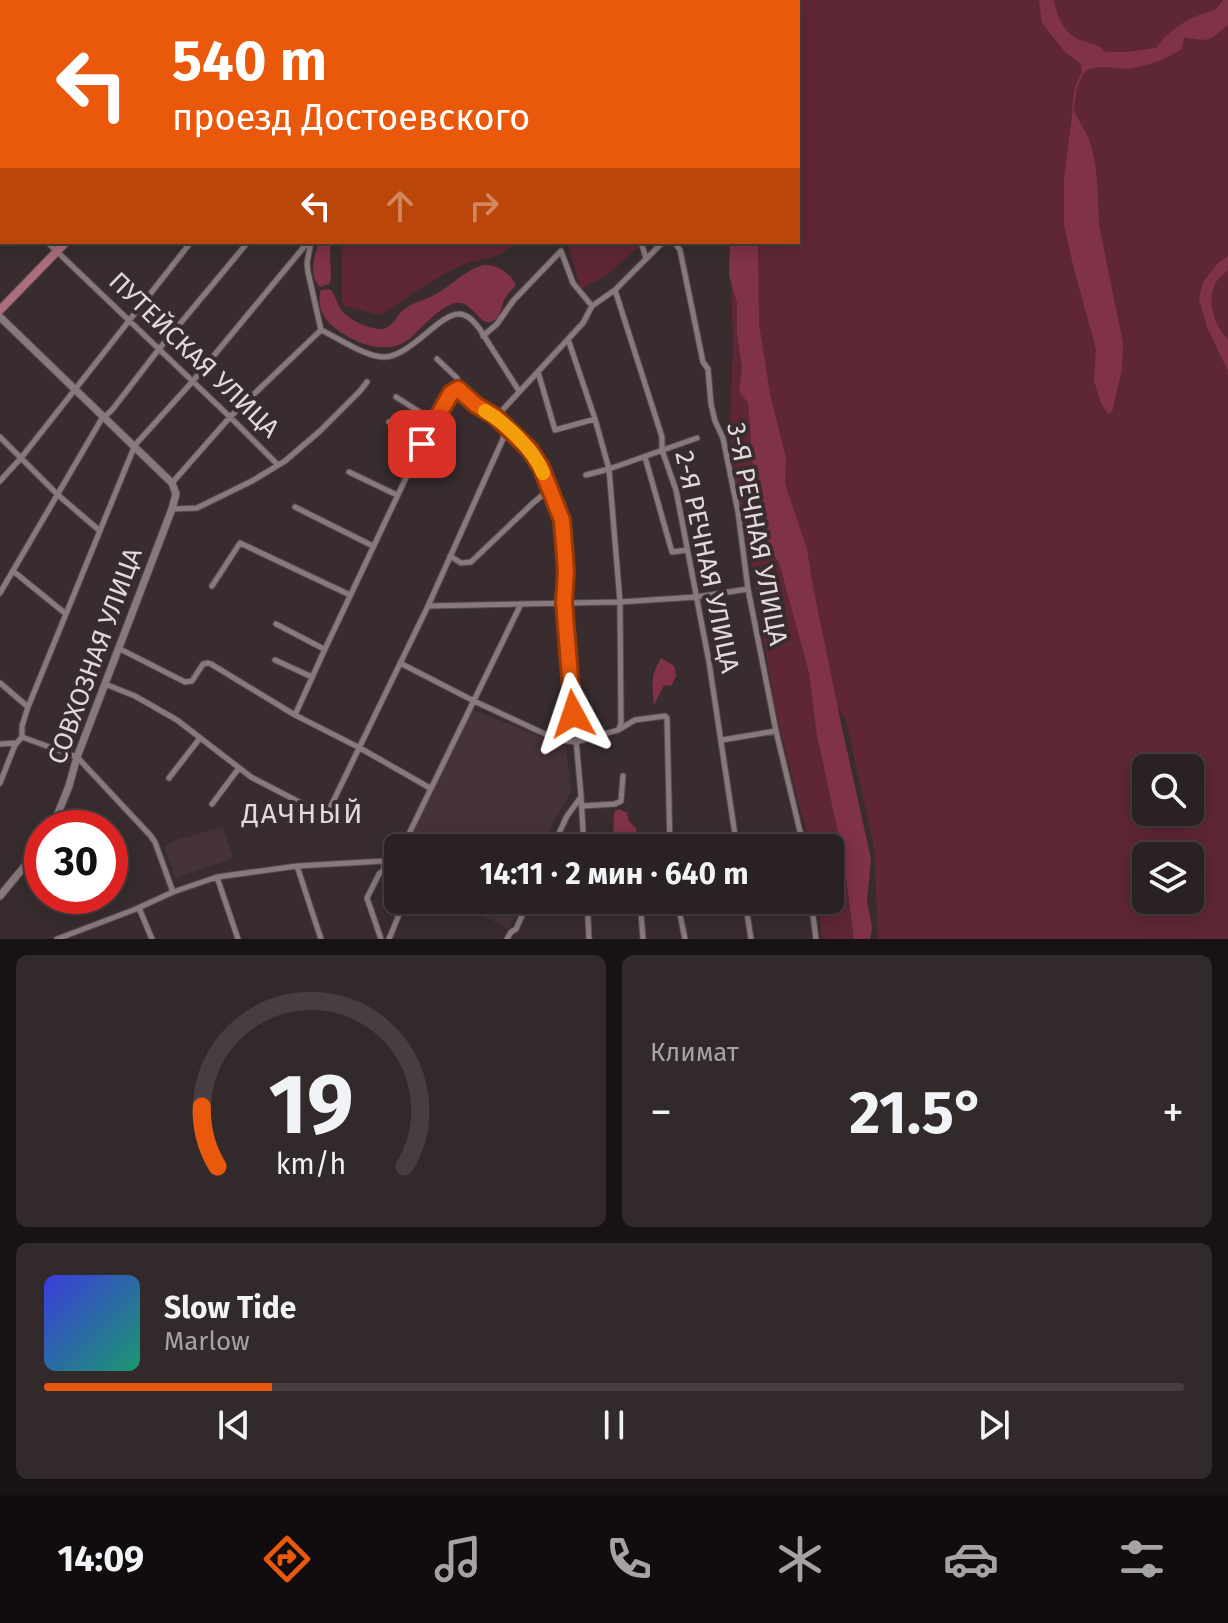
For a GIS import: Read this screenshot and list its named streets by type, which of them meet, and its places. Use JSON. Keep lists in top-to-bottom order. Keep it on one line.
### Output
{"streets":{"street":["ПУТЕЙСКАЯ УЛИЦА","3-Я РЕЧНАЯ УЛИЦА","2-Я РЕЧНАЯ УЛИЦА","СОВХОЗНАЯ УЛИЦА"]},"districts":["ДАЧНЫЙ"],"page":{"turn":["540 m","проезд Достоевского"],"limit":"30","trip":"14:11 · 2 мин · 640 m","tile":"Климат","heat":["−","21.5°","+"],"song":["Slow Tide","Marlow"],"tabs":"14:09","gauge":["19","km/h"]}}
